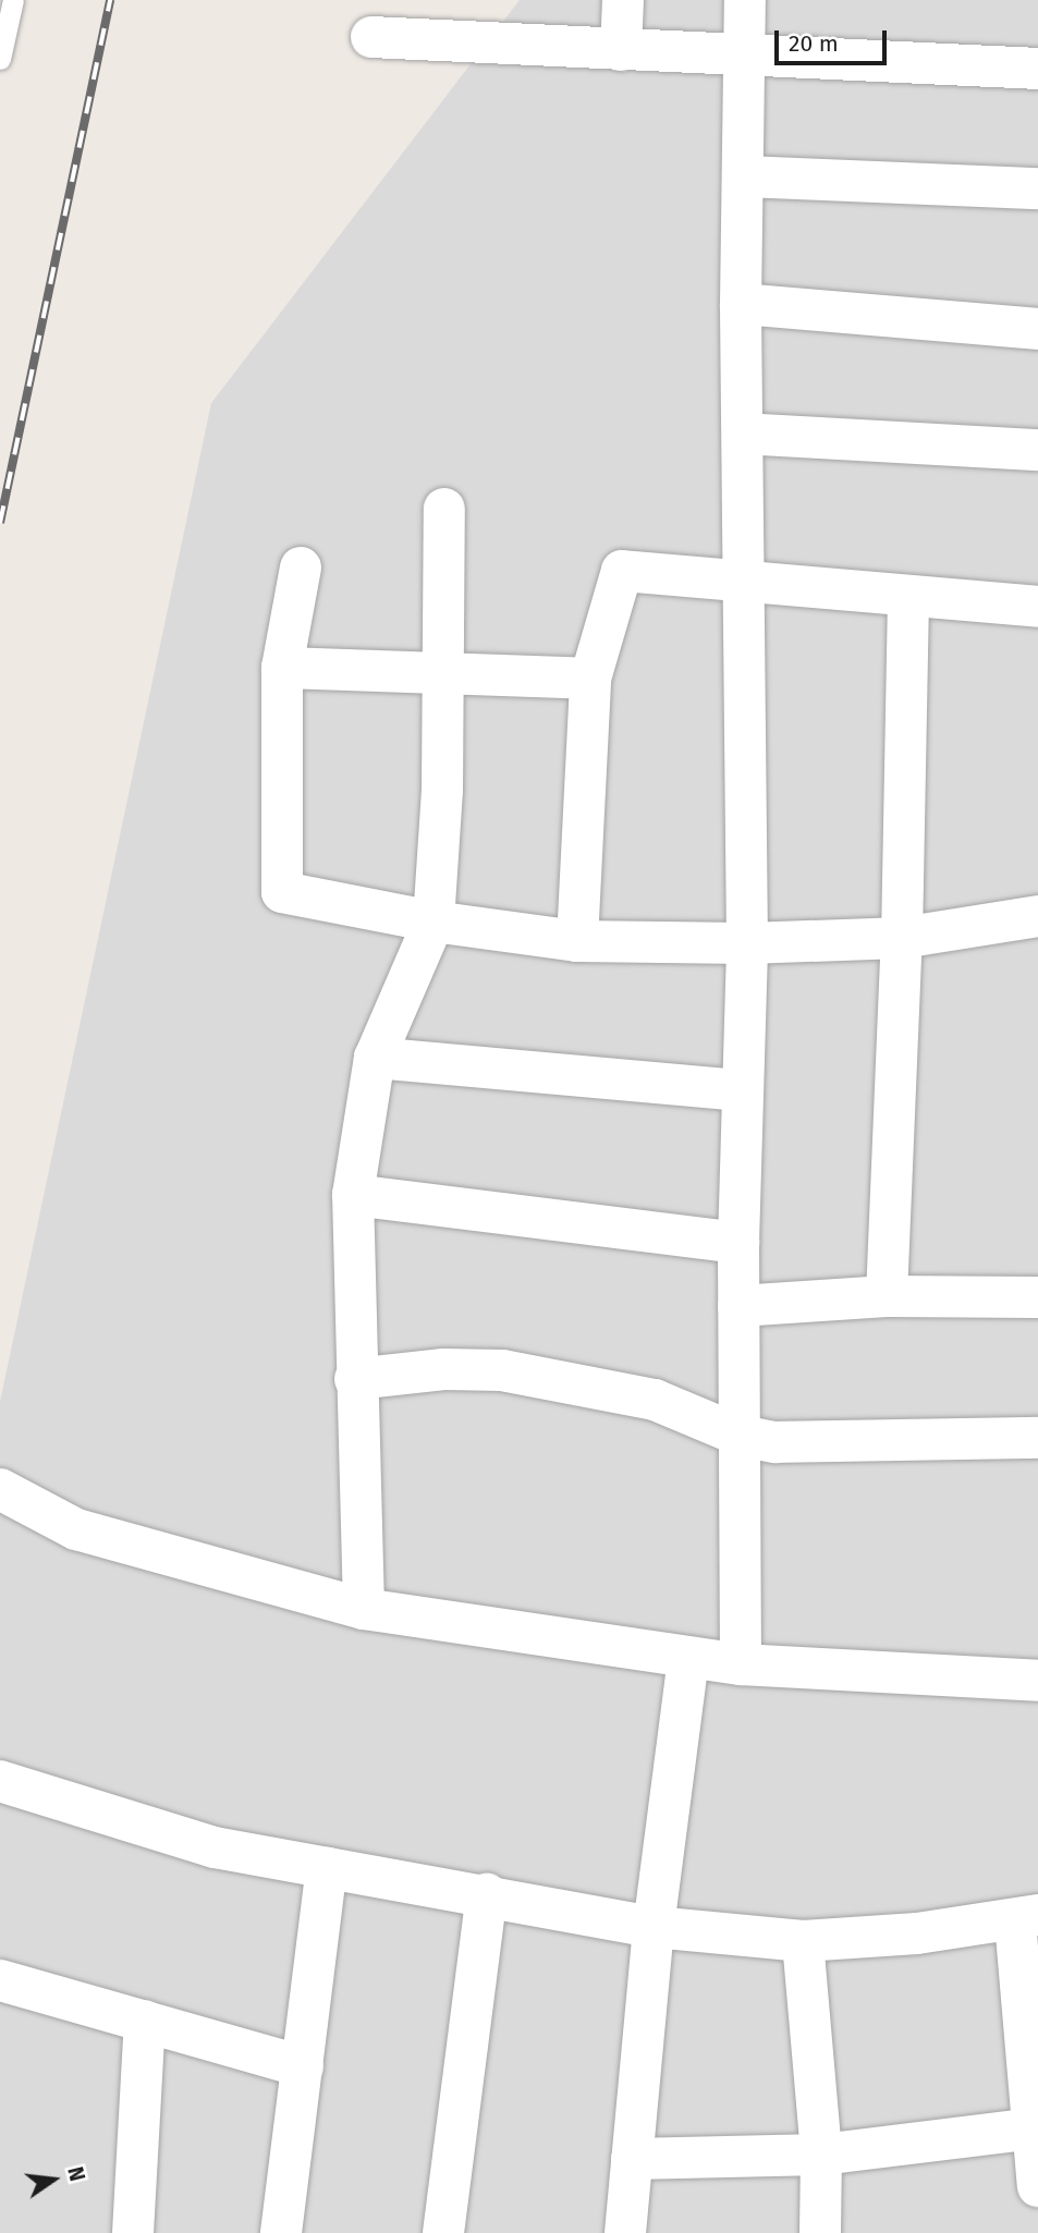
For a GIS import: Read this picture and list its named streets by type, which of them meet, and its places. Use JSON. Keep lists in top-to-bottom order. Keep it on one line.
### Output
{"scale_bar":"20 m","north":"right"}
